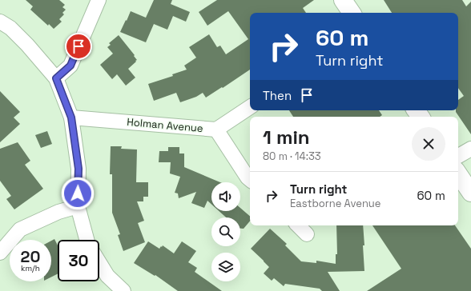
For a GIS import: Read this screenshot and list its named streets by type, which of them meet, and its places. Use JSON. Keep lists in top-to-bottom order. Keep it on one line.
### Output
{"streets":{"street":["Holman Avenue"]},"page":{"turn":["60 m","Turn right"],"then":"Then","heading":["1 min","80 m · 14:33"],"list":[{"name":"Turn right","note":"Eastborne Avenue","value":"60 m"}],"speed":"20 km/h","limit":"30"}}
